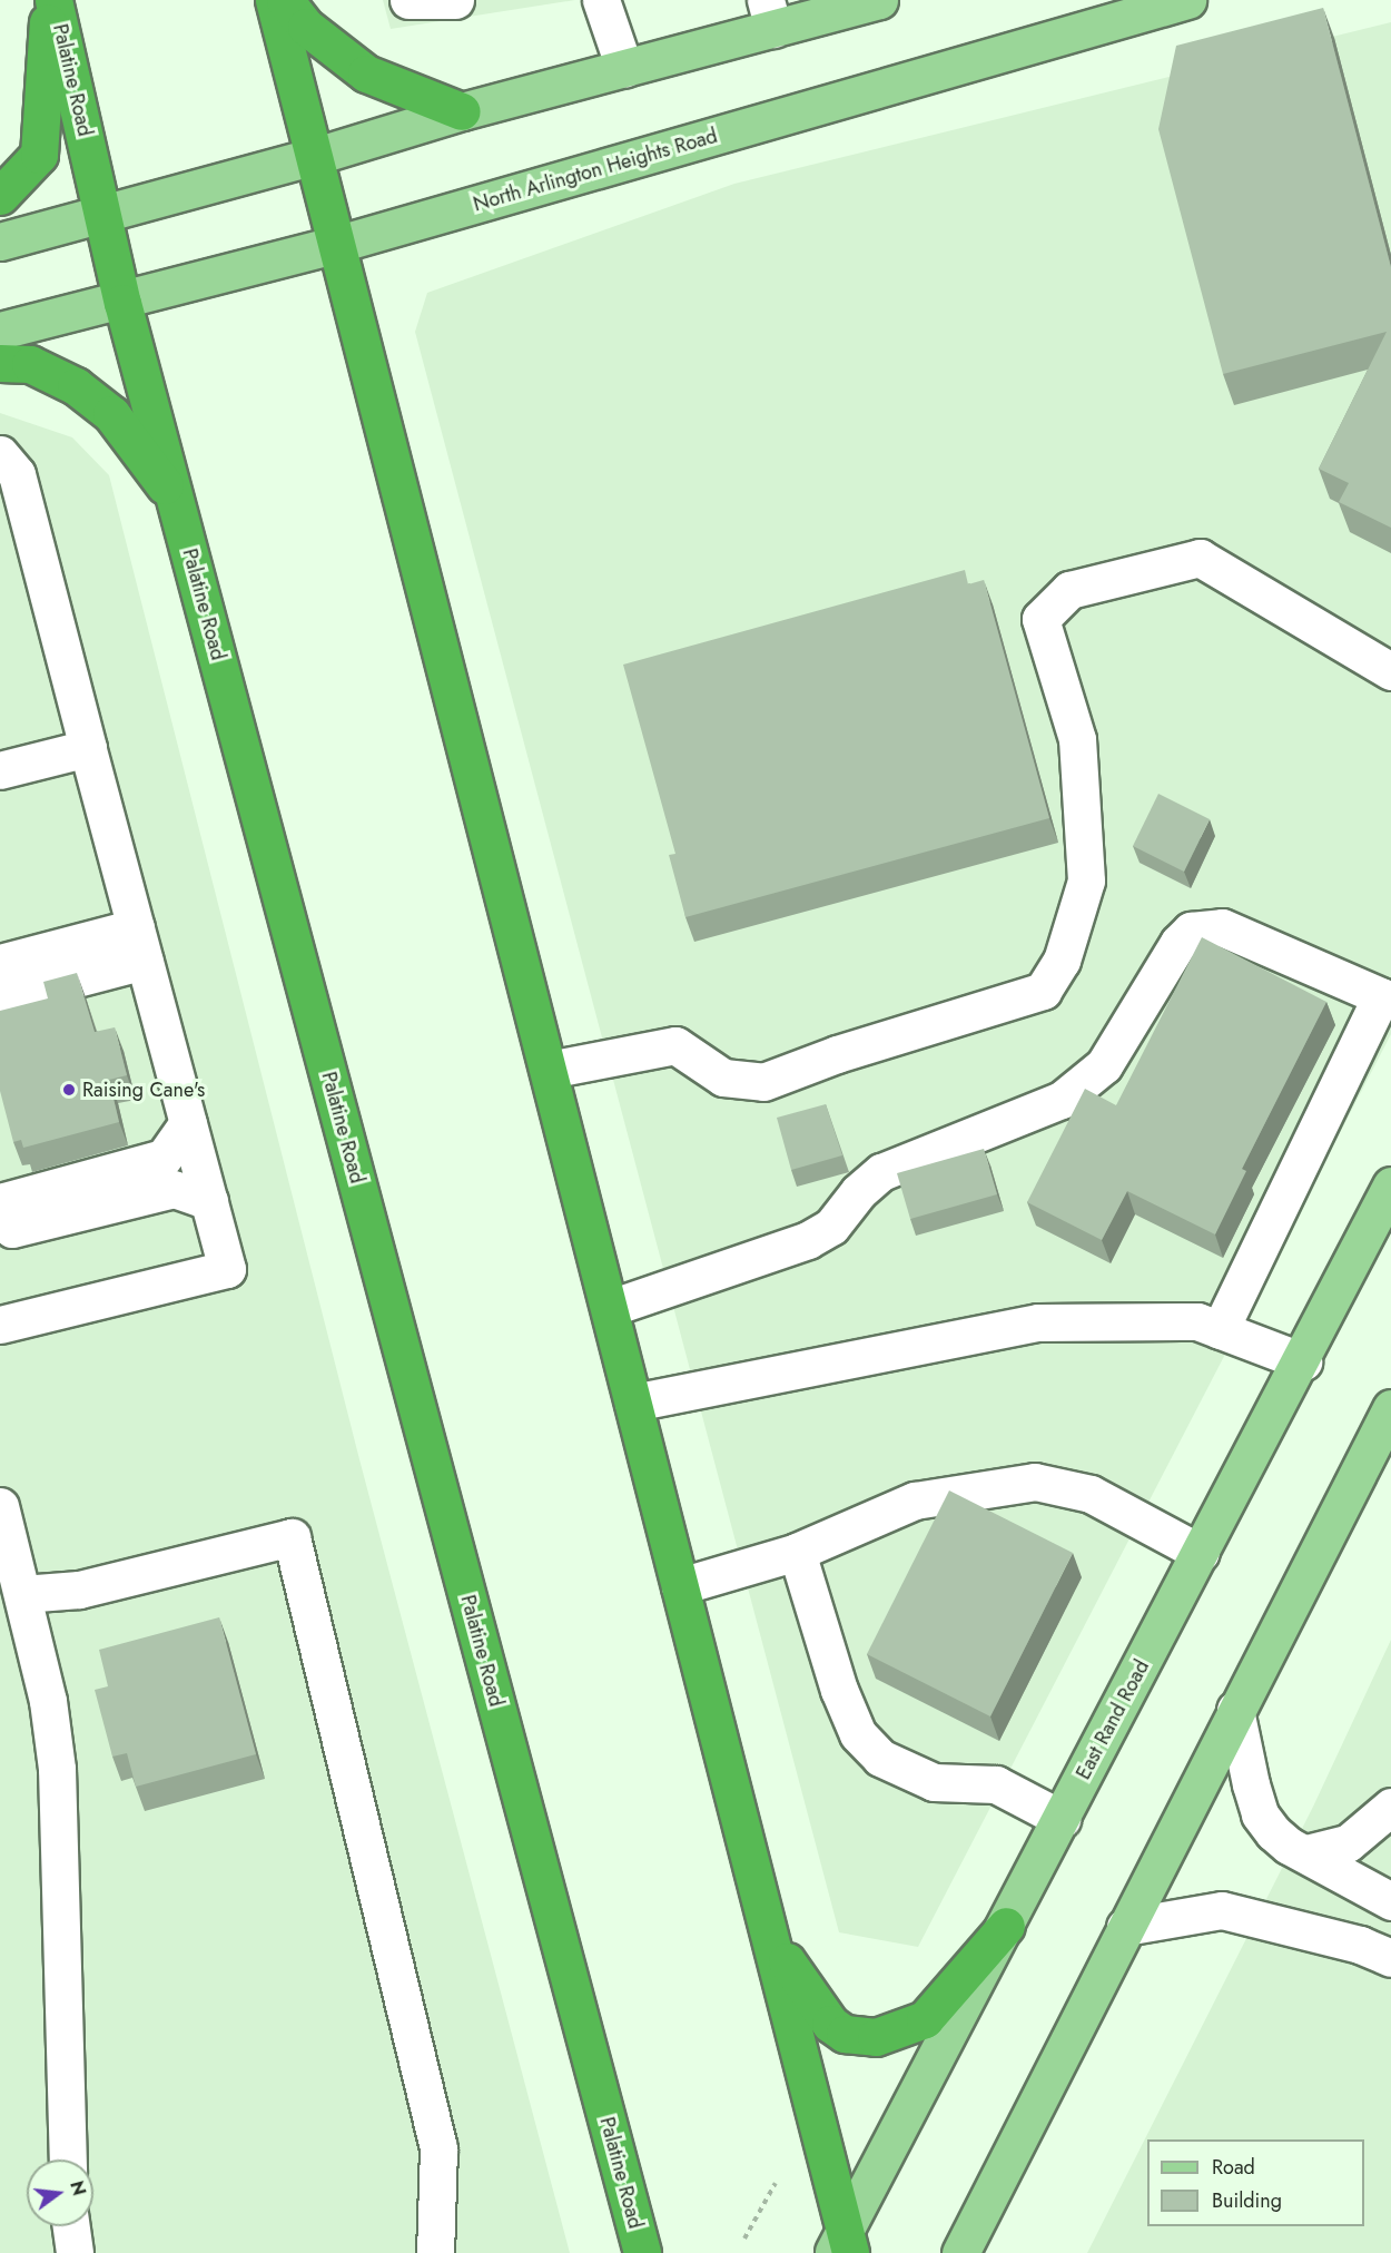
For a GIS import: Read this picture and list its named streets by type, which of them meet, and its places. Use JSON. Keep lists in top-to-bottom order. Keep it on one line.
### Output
{"streets":{"highway":["Palatine Road"],"main road":["North Arlington Heights Road","East Rand Road"]},"crossings":[["Palatine Road","North Arlington Heights Road"]],"places":["Raising Cane's"],"legend":["Road","Building"],"north":"right"}
